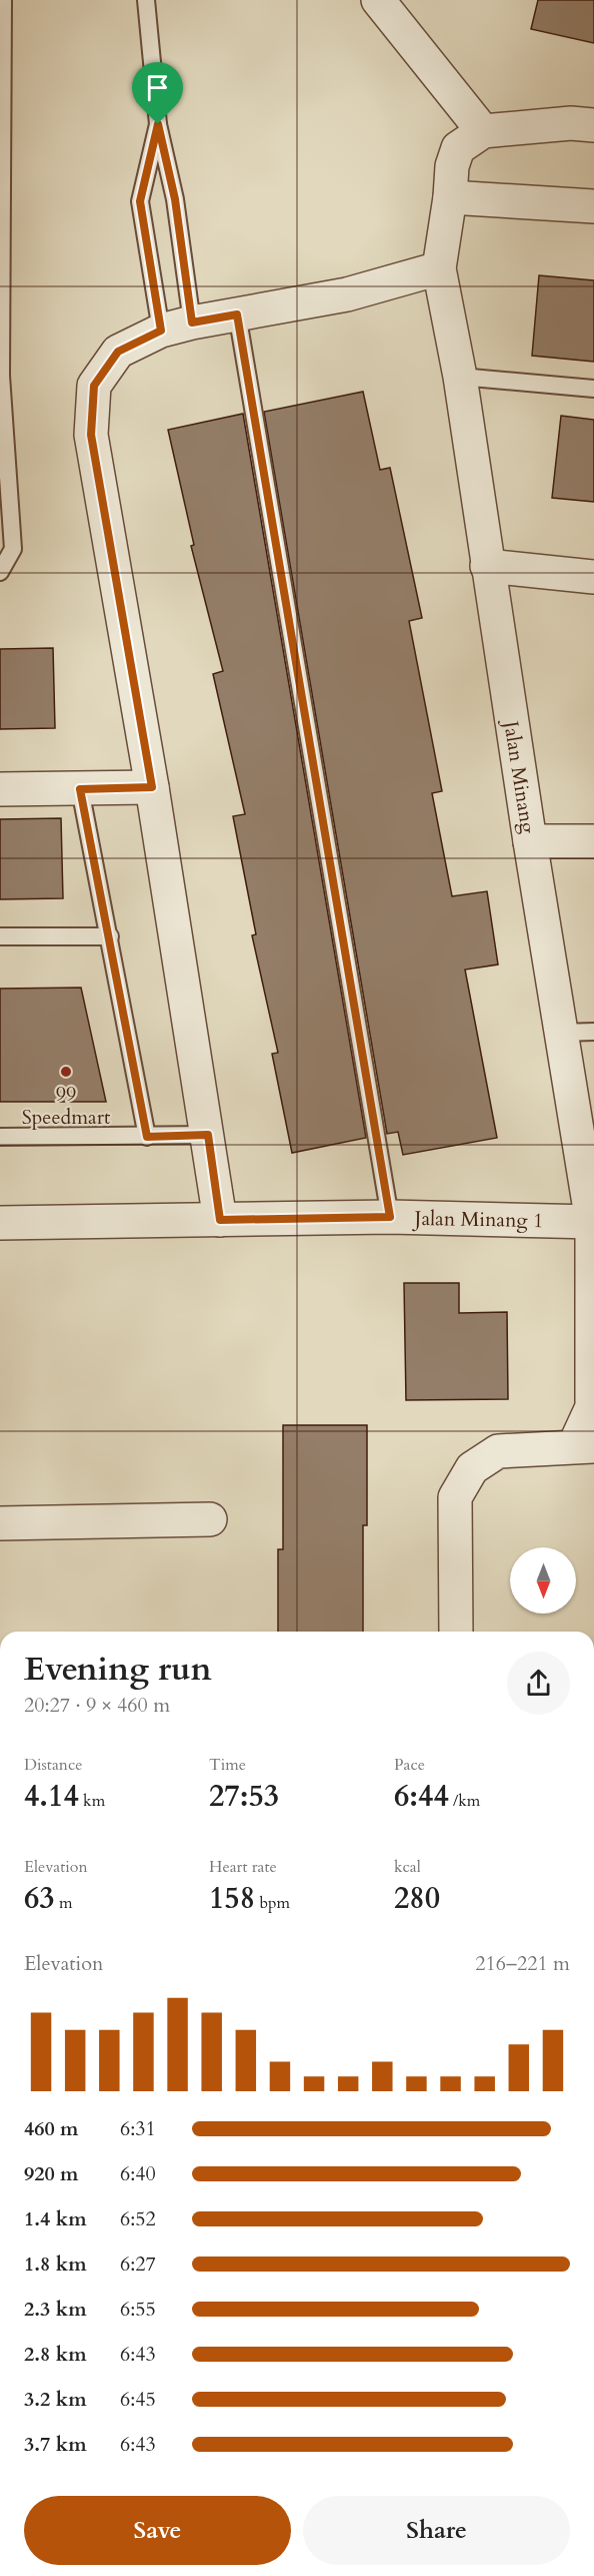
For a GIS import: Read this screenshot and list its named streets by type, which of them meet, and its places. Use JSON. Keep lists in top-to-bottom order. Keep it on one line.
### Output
{"streets":{"street":["Jalan Minang","Jalan Minang 1"]},"crossings":[["Jalan Minang","Jalan Minang 1"]],"places":["99 Speedmart"],"north":"bottom","page":{"heading":["Evening run","20:27 · 9 × 460 m"],"stats":[["Distance","4.14 km"],["Time","27:53"],["Pace","6:44 /km"],["Elevation","63 m"],["Heart rate","158 bpm"],["kcal","280"]],"chart":["Elevation","216–221 m"],"list":[{"name":"460 m","note":"6:31"},{"name":"920 m","note":"6:40"},{"name":"1.4 km","note":"6:52"},{"name":"1.8 km","note":"6:27"},{"name":"2.3 km","note":"6:55"},{"name":"2.8 km","note":"6:43"},{"name":"3.2 km","note":"6:45"},{"name":"3.7 km","note":"6:43"}],"buttons":["Save","Share"]}}
